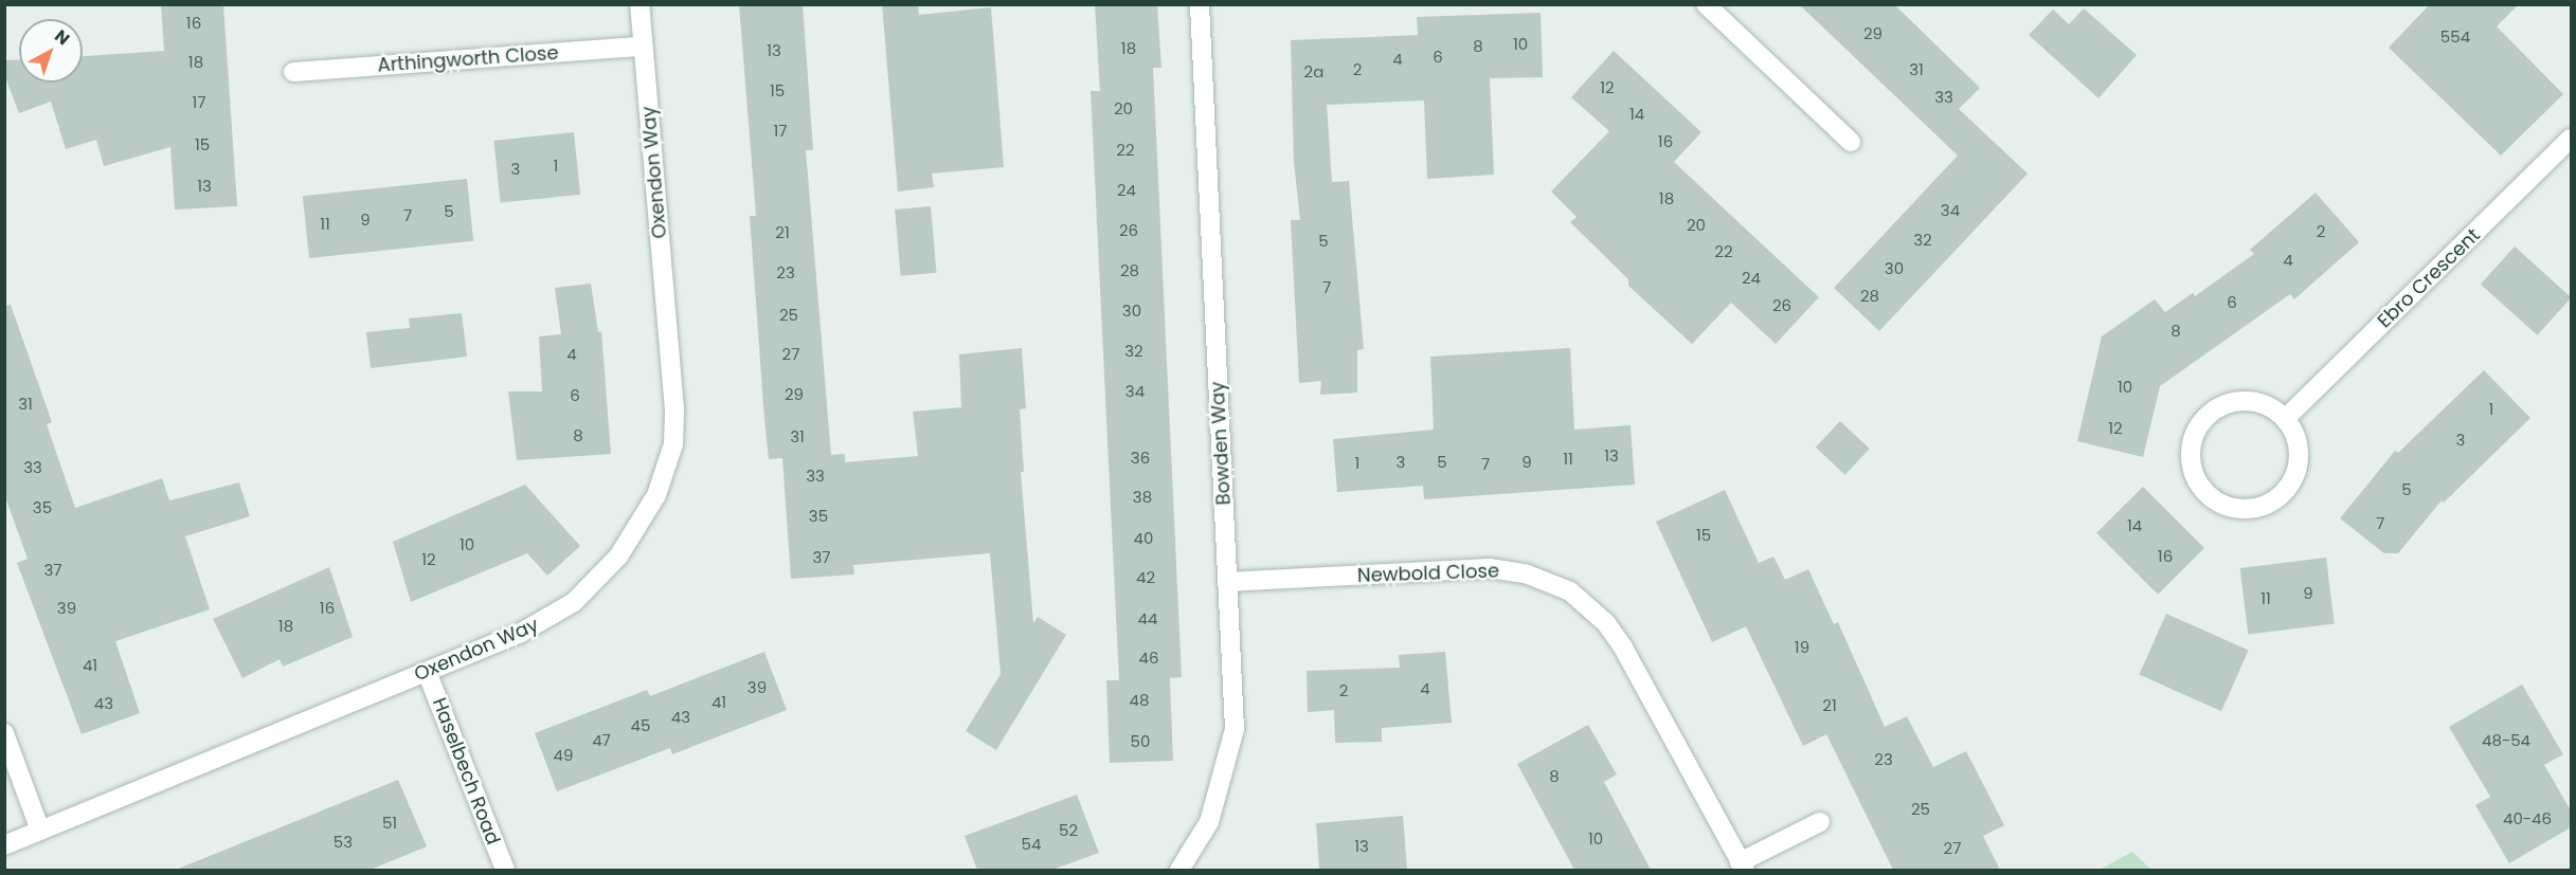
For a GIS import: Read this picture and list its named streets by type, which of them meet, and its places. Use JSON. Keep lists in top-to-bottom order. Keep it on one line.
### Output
{"streets":{"street":["Arthingworth Close","Oxendon Way","Ebro Crescent","Bowden Way","Newbold Close","Haselbech Road"]},"crossings":[["Arthingworth Close","Oxendon Way"],["Oxendon Way","Haselbech Road"],["Bowden Way","Newbold Close"]],"house_numbers":["16","29","554","10","8","18","13","6","4","18","2","31","2a","12","15","33","17","20","14","17","16","15","22","1","3","13","24","18","34","5","7","9","11","20","26","2","21","32","5","22","4","30","28","23","24","7","28","6","26","30","25","8","32","4","27","10","34","29","6","31","1","12","8","31","3","13","36","11","3","5","9","1","7","33","33","5","38","35","35","7","14","15","40","10","16","37","12","37","42","9","11","39","16","44","18","19","46","41","39","4","2","48","41","43","21","43","45","47","48-54","50","49","23","8","25","40-46","51","52","10","53","54","13","27"],"north":"top right"}
